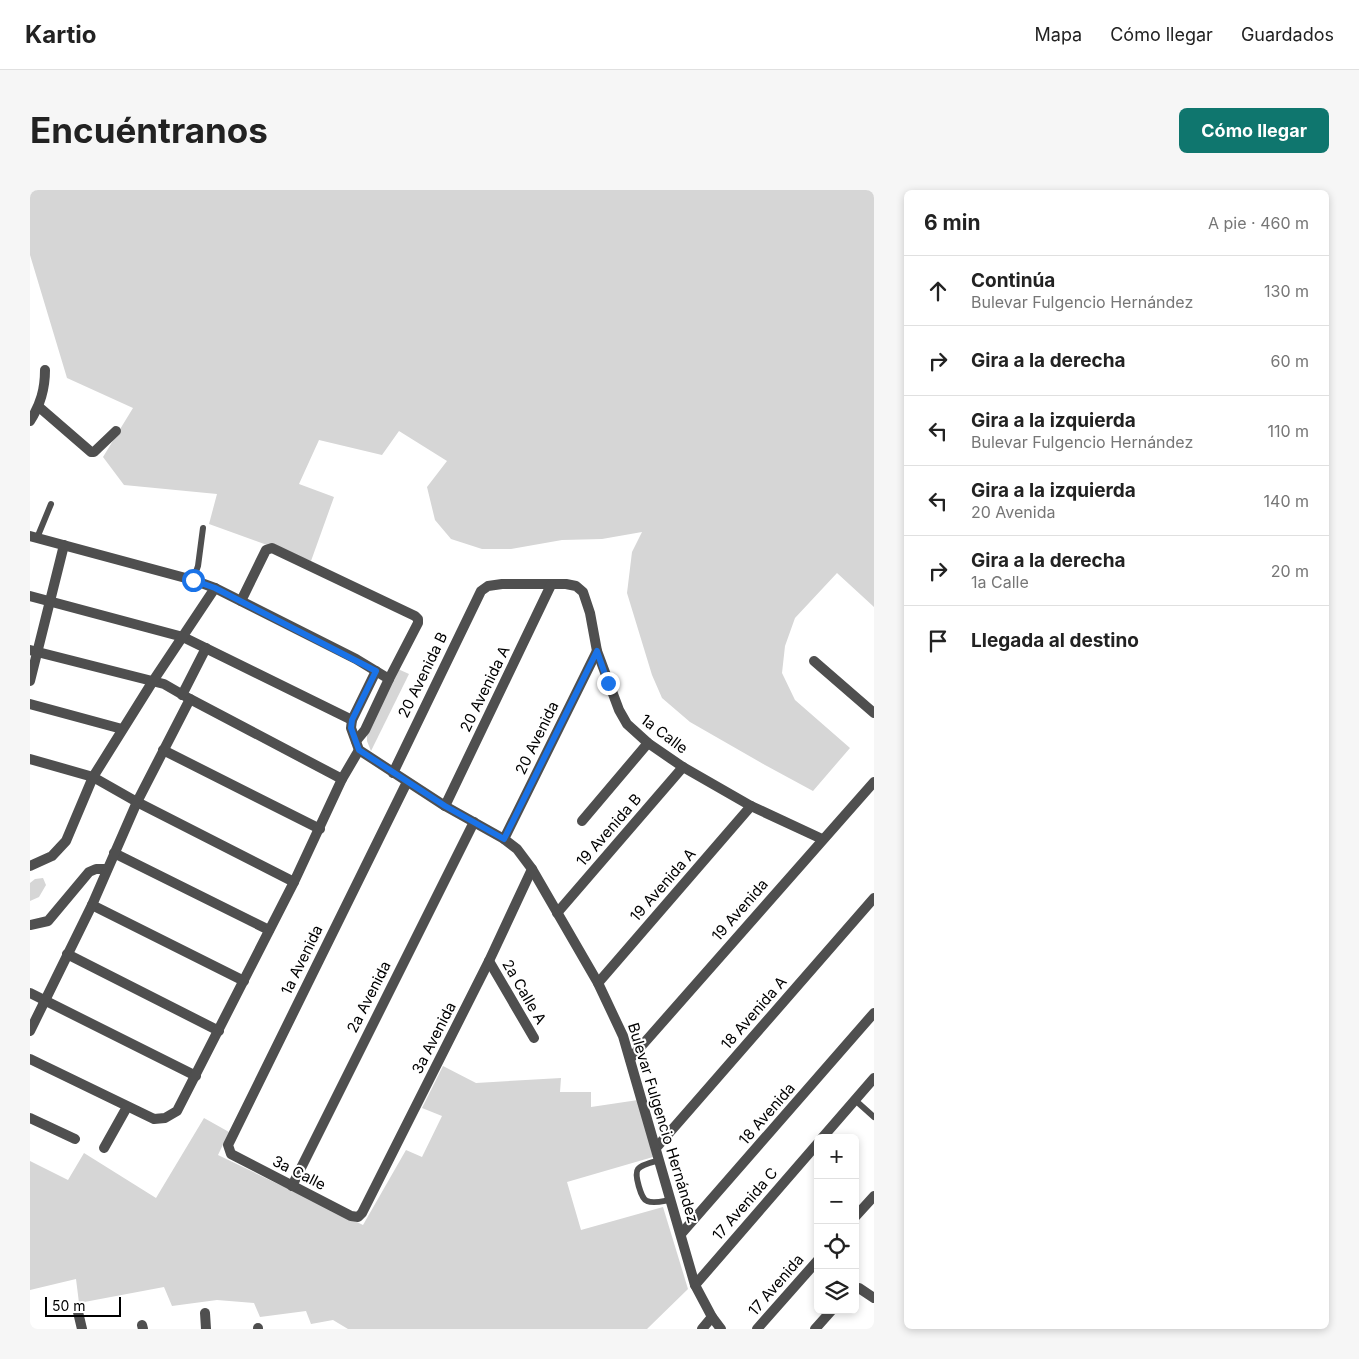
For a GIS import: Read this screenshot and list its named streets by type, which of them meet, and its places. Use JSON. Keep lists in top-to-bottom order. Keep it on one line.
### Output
{"streets":{"street":["20 Avenida B","20 Avenida A","1a Calle","20 Avenida","19 Avenida B","19 Avenida A","19 Avenida","1a Avenida","2a Calle A","2a Avenida","18 Avenida A","3a Avenida","18 Avenida","Bulevar Fulgencio Hernández","3a Calle","17 Avenida C","17 Avenida"]},"crossings":[["20 Avenida B","1a Calle"],["20 Avenida B","Bulevar Fulgencio Hernández"],["20 Avenida A","1a Calle"],["20 Avenida A","Bulevar Fulgencio Hernández"],["1a Calle","20 Avenida"],["1a Calle","19 Avenida B"],["1a Calle","19 Avenida A"],["1a Calle","19 Avenida"],["20 Avenida","Bulevar Fulgencio Hernández"],["19 Avenida B","Bulevar Fulgencio Hernández"],["19 Avenida A","Bulevar Fulgencio Hernández"],["19 Avenida","Bulevar Fulgencio Hernández"],["1a Avenida","Bulevar Fulgencio Hernández"],["1a Avenida","3a Calle"],["2a Calle A","3a Avenida"],["2a Avenida","Bulevar Fulgencio Hernández"],["2a Avenida","3a Calle"],["18 Avenida A","Bulevar Fulgencio Hernández"],["3a Avenida","Bulevar Fulgencio Hernández"],["3a Avenida","3a Calle"],["18 Avenida","Bulevar Fulgencio Hernández"],["Bulevar Fulgencio Hernández","17 Avenida C"]],"scale_bar":"50 m","page":{"header":"Kartio","nav":["Mapa","Cómo llegar","Guardados"],"buttons":"Cómo llegar","title":"Encuéntranos","heading":["6 min","A pie · 460 m"],"list":[["Continúa","Bulevar Fulgencio Hernández","130 m"],["Gira a la derecha","60 m"],["Gira a la izquierda","Bulevar Fulgencio Hernández","110 m"],["Gira a la izquierda","20 Avenida","140 m"],["Gira a la derecha","1a Calle","20 m"],"Llegada al destino"],"map_buttons":["+","−"],"scale":"50 m"}}
